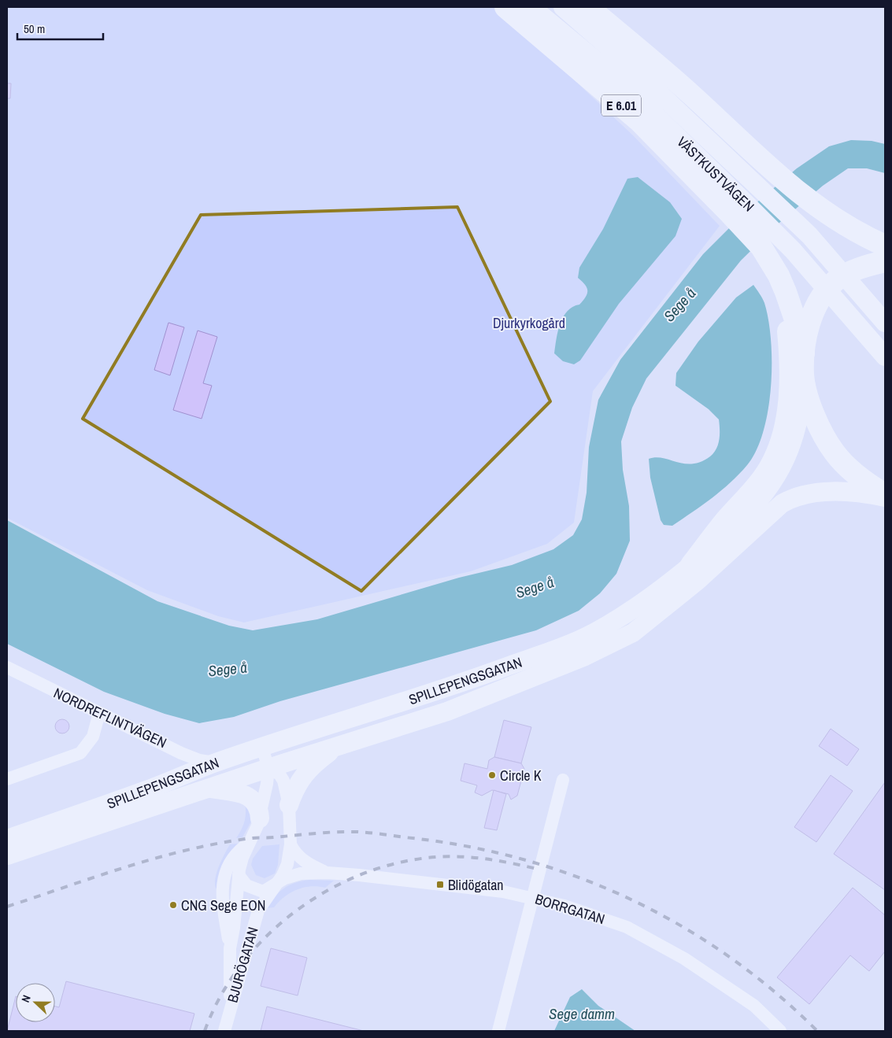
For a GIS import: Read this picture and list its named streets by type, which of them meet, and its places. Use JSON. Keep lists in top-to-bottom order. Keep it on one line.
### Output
{"streets":{"highway":["E 6.01"],"street":["VÄSTKUSTVÄGEN","SPILLEPENGSGATAN","NORDREFLINTVÄGEN","BORRGATAN","BJURÖGATAN"]},"crossings":[["SPILLEPENGSGATAN","NORDREFLINTVÄGEN"],["SPILLEPENGSGATAN","BJURÖGATAN"],["BORRGATAN","BJURÖGATAN"]],"water":["Sege å","Sege damm"],"parks":["Djurkyrkogård"],"places":{"other":["Circle K","CNG Sege EON"],"transit":["Blidögatan"]},"scale_bar":"50 m","north":"left"}
